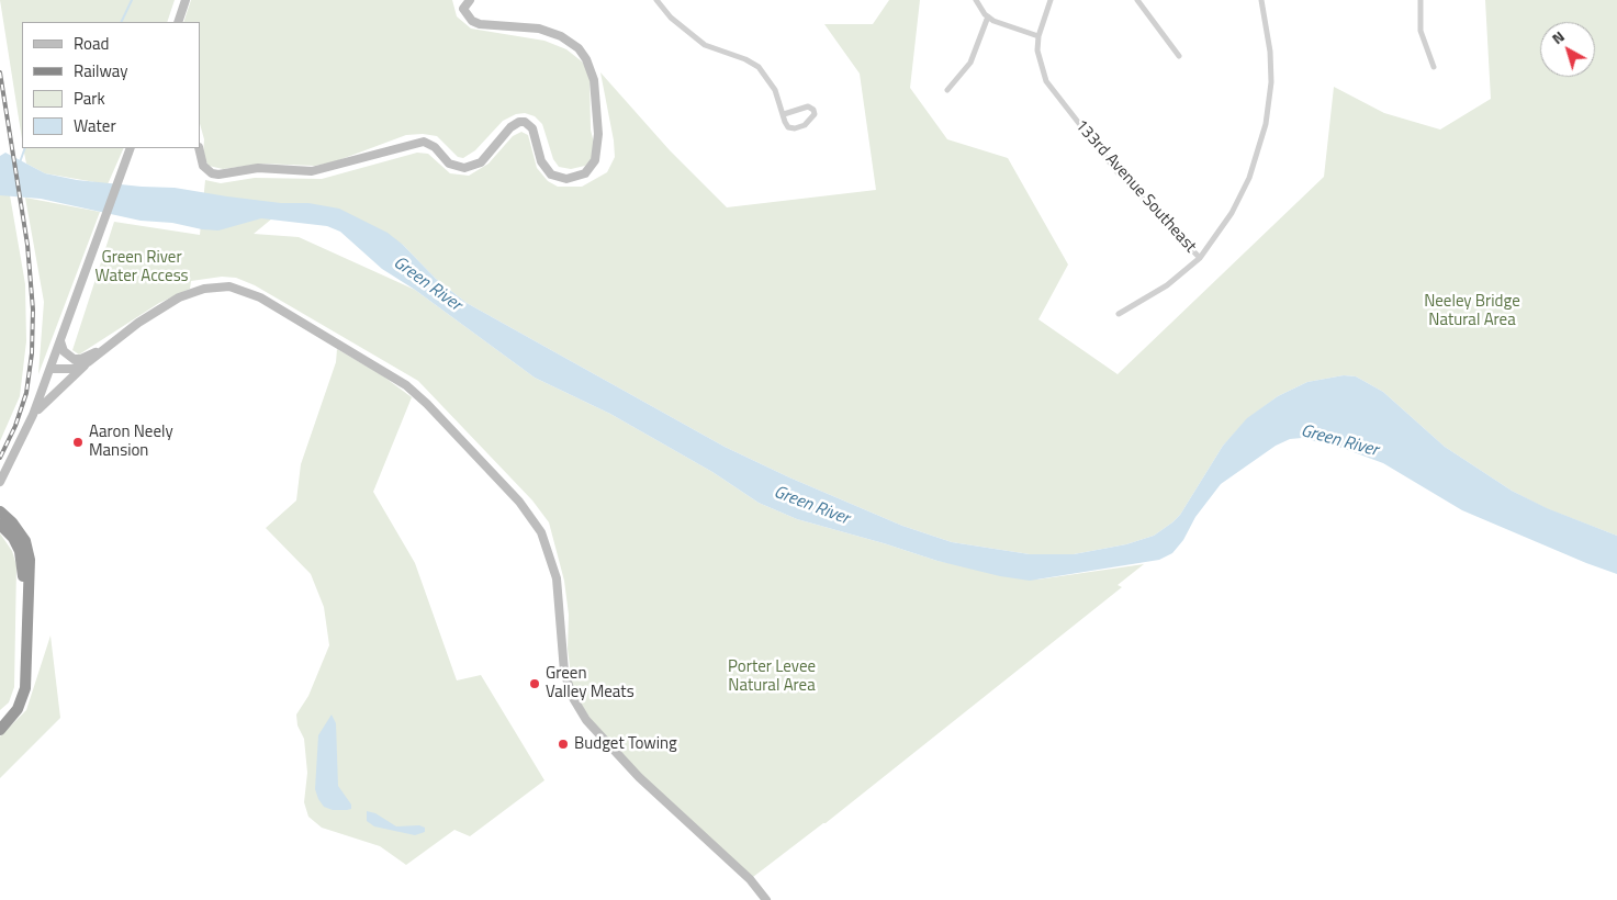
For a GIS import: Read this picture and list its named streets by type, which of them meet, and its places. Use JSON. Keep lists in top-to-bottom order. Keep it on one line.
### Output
{"streets":{"street":["133rd Avenue Southeast"]},"water":["Green River"],"parks":["Green River Water Access","Neeley Bridge Natural Area","Porter Levee Natural Area"],"places":["Aaron Neely Mansion","Green Valley Meats","Budget Towing"],"legend":["Road","Railway","Park","Water"],"north":"top left"}
